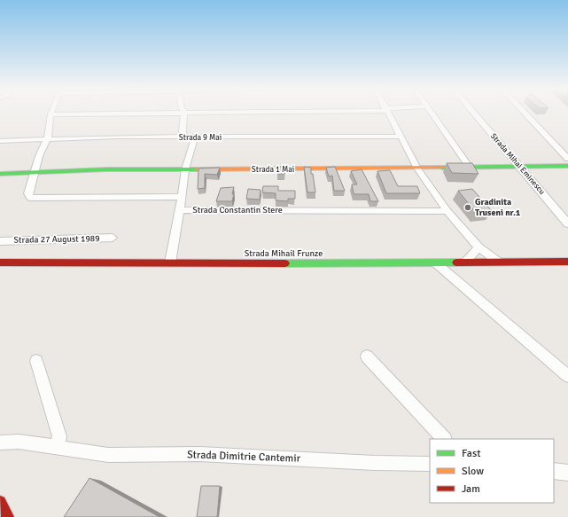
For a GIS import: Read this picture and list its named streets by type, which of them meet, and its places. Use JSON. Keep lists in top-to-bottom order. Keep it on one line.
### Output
{"streets":{"street":["Strada 9 Mai","Strada Mihai Eminescu","Strada 1 Mai","Strada Constantin Stere","Strada 27 August 1989","Strada Mihail Frunze","Strada Dimitrie Cantemir"]},"crossings":[["Strada 9 Mai","Strada Constantin Stere"],["Strada Mihai Eminescu","Strada 1 Mai"],["Strada 1 Mai","Strada Constantin Stere"]],"places":["Gradinita Truseni nr.1"],"legend":["Fast","Slow","Jam"]}
